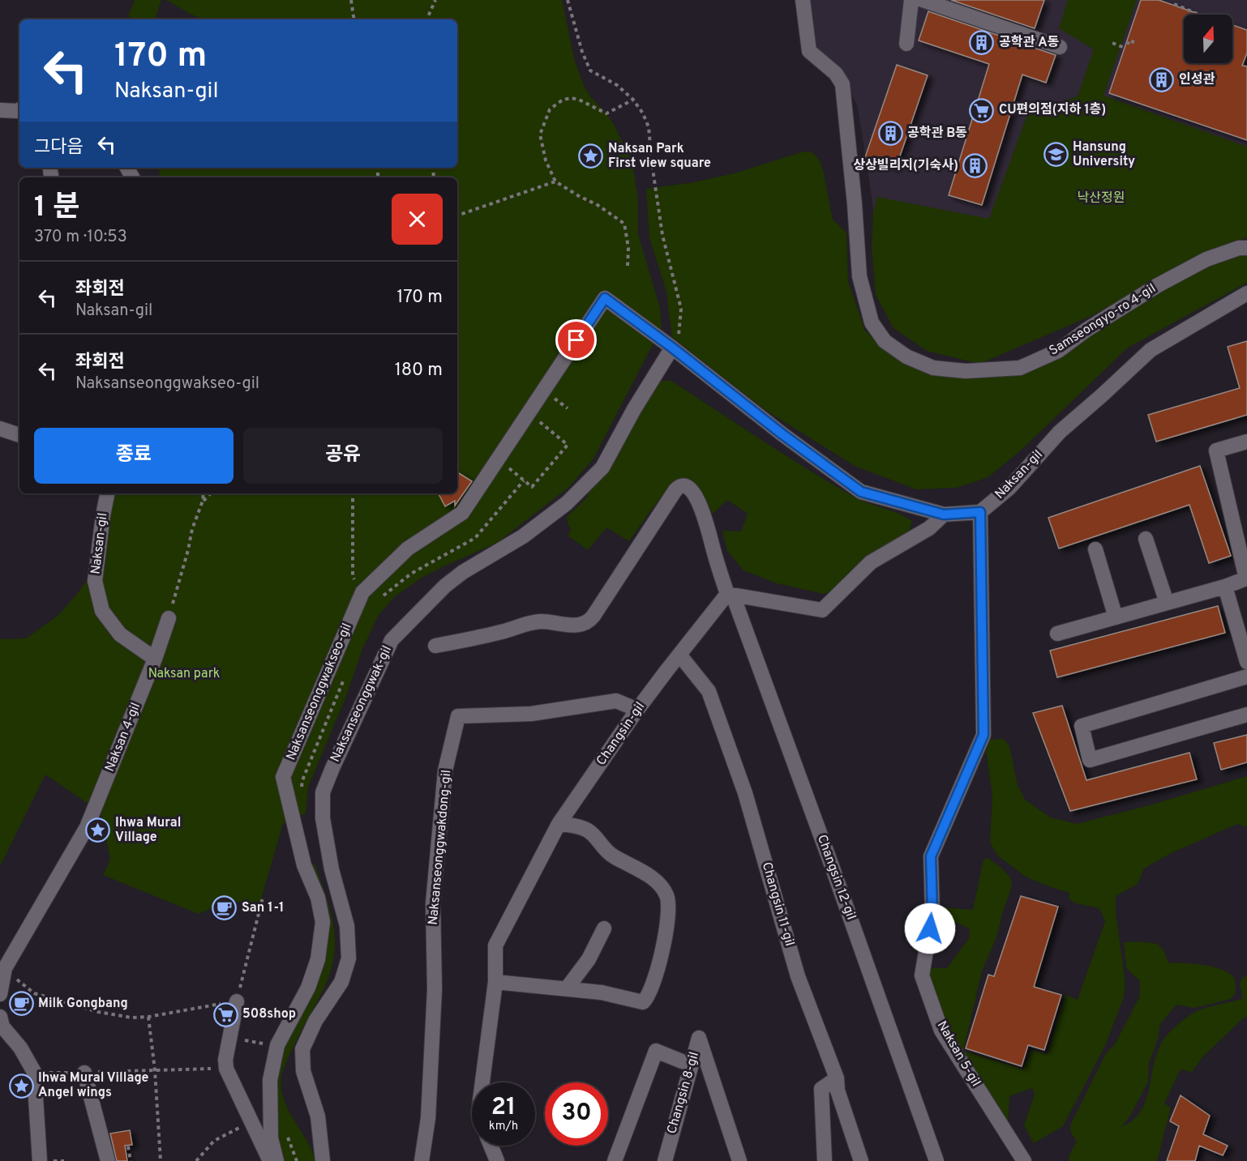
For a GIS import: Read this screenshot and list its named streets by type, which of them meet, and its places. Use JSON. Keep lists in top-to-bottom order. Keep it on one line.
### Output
{"streets":{"street":["Samseongyo-ro 4-gil","Naksan-gil","Naksanseonggwakseo-gil","Naksanseonggwak-gil","Changsin-gil","Naksan 4-gil","Naksanseonggwakdong-gil","Changsin 12-gil","Changsin 11-gil","Naksan 5-gil","Changsin 8-gil"]},"crossings":[["Naksan-gil","Naksan 4-gil"],["Naksan-gil","Naksan 5-gil"],["Naksanseonggwakseo-gil","Naksanseonggwak-gil"],["Changsin-gil","Naksanseonggwakdong-gil"],["Changsin-gil","Changsin 12-gil"],["Changsin-gil","Changsin 11-gil"]],"parks":["낙산정원","Naksan park"],"places":{"building":["공학관 A동","인성관","공학관 B동","상상빌리지(기숙사)"],"supermarket":["CU편의점(지하 1층)","508shop"],"school or university":["Hansung University"],"place":["Naksan Park First view square","Ihwa Mural Village","Ihwa Mural Village Angel wings"],"cafe":["San 1-1","Milk Gongbang"]},"north":"top","page":{"turn":["170 m","Naksan-gil"],"then":"그다음","heading":["1 분","370 m · 10:53"],"list":[{"name":"좌회전","note":"Naksan-gil","value":"170 m"},{"name":"좌회전","note":"Naksanseonggwakseo-gil","value":"180 m"}],"buttons":["종료","공유"],"speed":"21 km/h","limit":"30"}}
